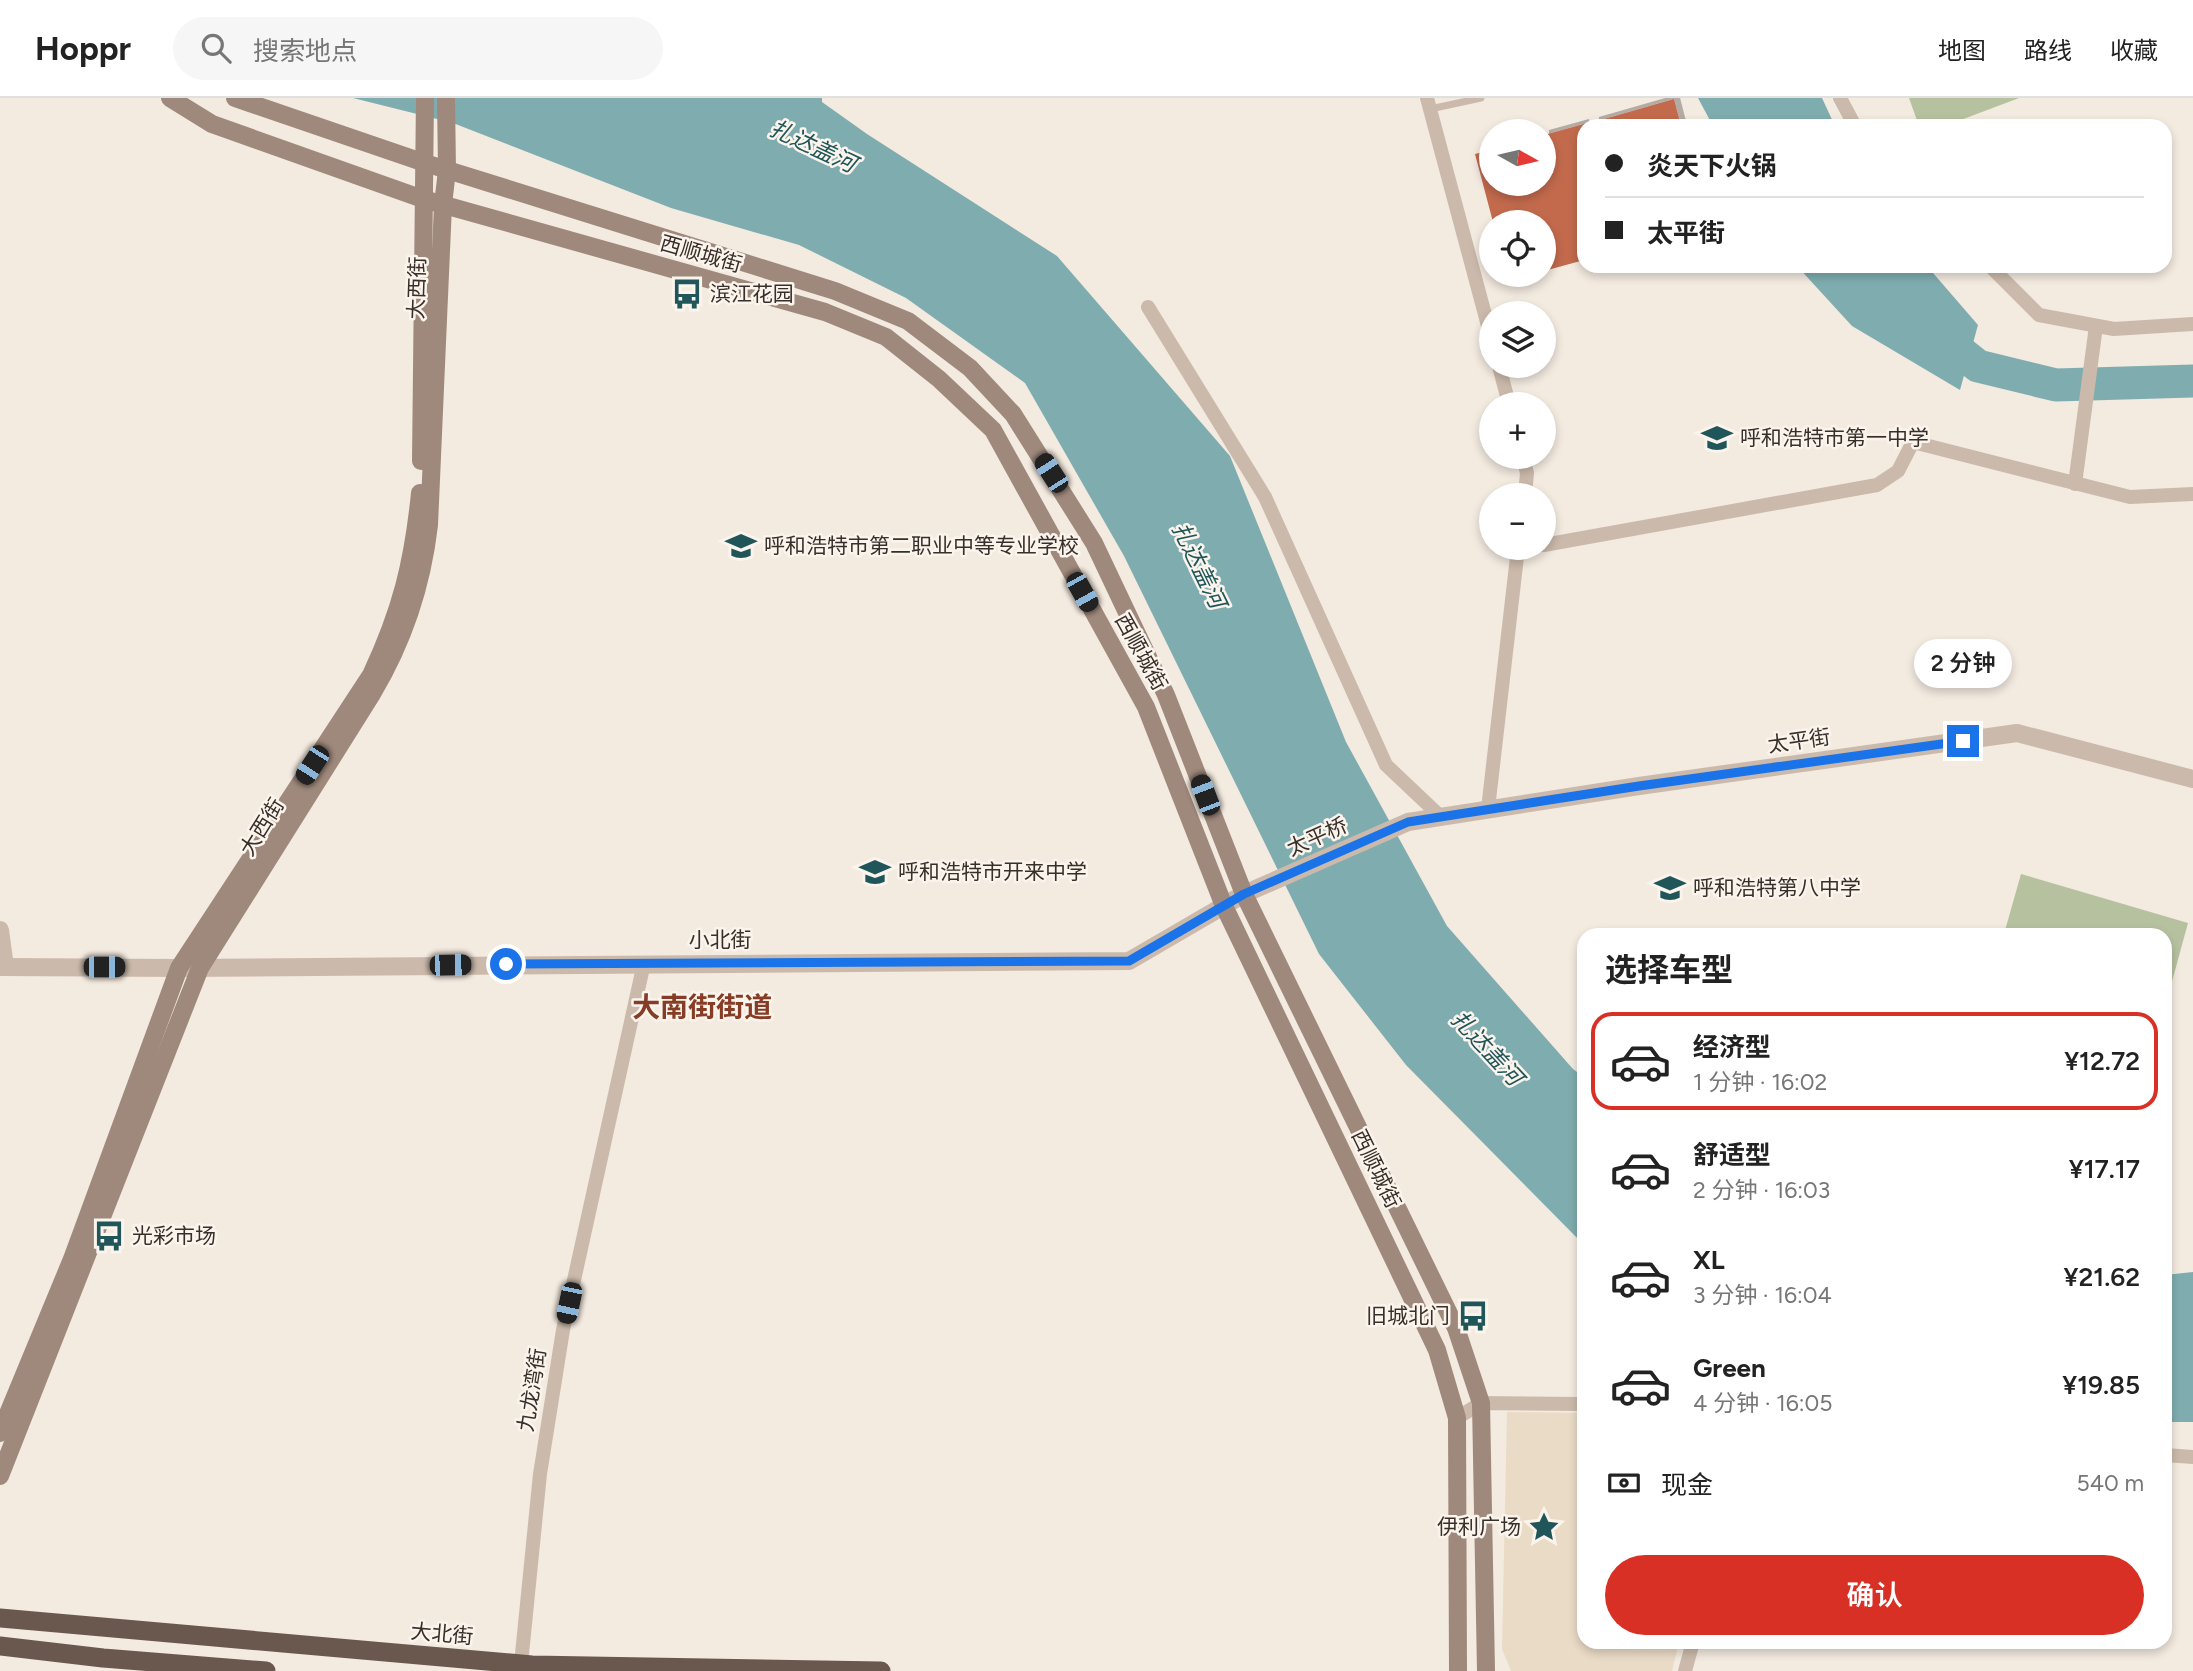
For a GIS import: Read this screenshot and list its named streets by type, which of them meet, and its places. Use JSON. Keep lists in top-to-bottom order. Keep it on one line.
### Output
{"streets":{"highway":["大北街"],"main road":["西顺城街","大西街"],"street":["太平街","太平桥","小北街","九龙湾街"]},"crossings":[["西顺城街","大西街"],["西顺城街","太平桥"],["西顺城街","小北街"],["大西街","小北街"],["太平街","太平桥"],["太平桥","小北街"],["小北街","九龙湾街"],["九龙湾街","大北街"]],"districts":["大南街街道"],"water":["扎达盖河"],"places":{"bus stop":["滨江花园","光彩市场","旧城北门"],"school or university":["呼和浩特市第一中学","呼和浩特市第二职业中等专业学校","呼和浩特市开来中学","呼和浩特第八中学"],"place":["伊利广场"]},"north":"right","page":{"header":"Hoppr","search":"搜索地点","nav":["地图","路线","收藏"],"map_buttons":["+","−"],"banner":["炎天下火锅","太平街"],"bubble":"2 分钟","heading":"选择车型","list":[{"name":"经济型","note":"1 分钟 · 16:02","value":"¥12.72"},{"name":"舒适型","note":"2 分钟 · 16:03","value":"¥17.17"},{"name":"XL","note":"3 分钟 · 16:04","value":"¥21.62"},{"name":"Green","note":"4 分钟 · 16:05","value":"¥19.85"}],"pay":["现金","540 m"],"buttons":"确认"}}
